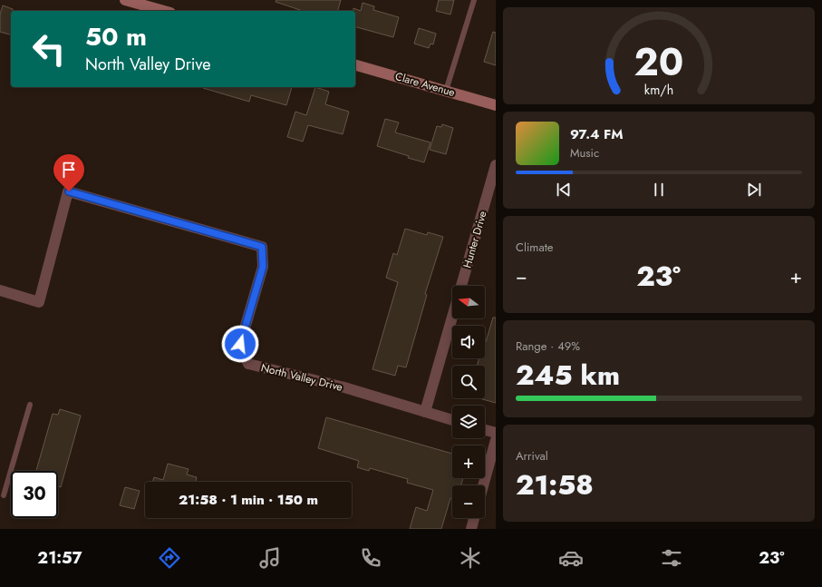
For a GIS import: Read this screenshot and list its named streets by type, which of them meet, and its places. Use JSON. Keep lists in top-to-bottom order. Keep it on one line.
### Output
{"streets":{"street":["Clare Avenue","Hunter Drive","North Valley Drive"]},"north":"left","page":{"turn":["50 m","North Valley Drive"],"song":["97.4 FM","Music"],"tile":["Climate",["Range · 49%","245 km"],["Arrival","21:58"]],"heat":["−","23°","+"],"map_buttons":["+","−"],"limit":"30","trip":"21:58 · 1 min · 150 m","tabs":["21:57","23°"],"gauge":["20","km/h"]}}
